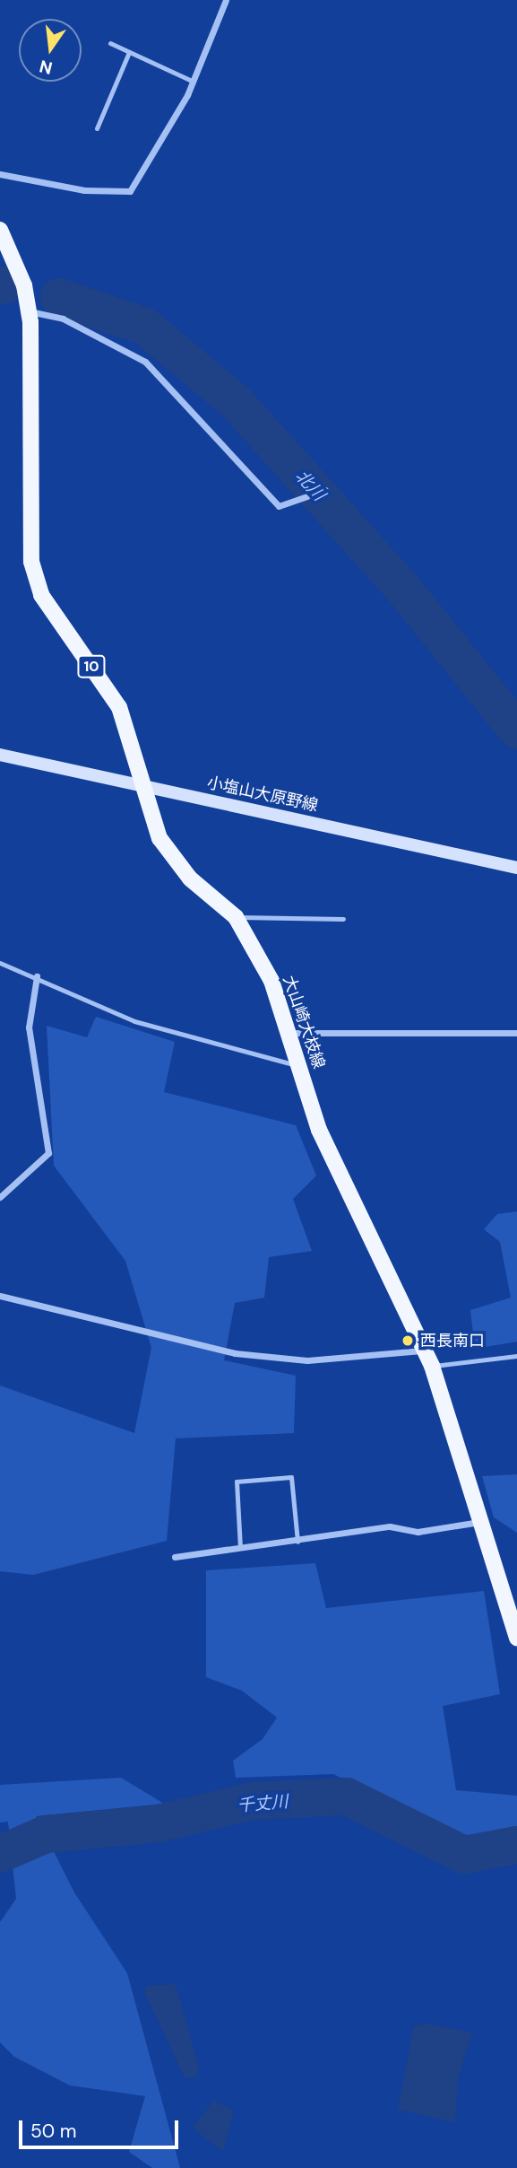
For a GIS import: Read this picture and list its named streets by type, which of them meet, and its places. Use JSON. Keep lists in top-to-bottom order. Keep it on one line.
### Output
{"streets":{"main road":["10","小塩山大原野線","大山崎大枝線"]},"crossings":[["小塩山大原野線","大山崎大枝線"]],"water":["北川","千丈川"],"places":["西長南口"],"scale_bar":"50 m","north":"bottom"}
